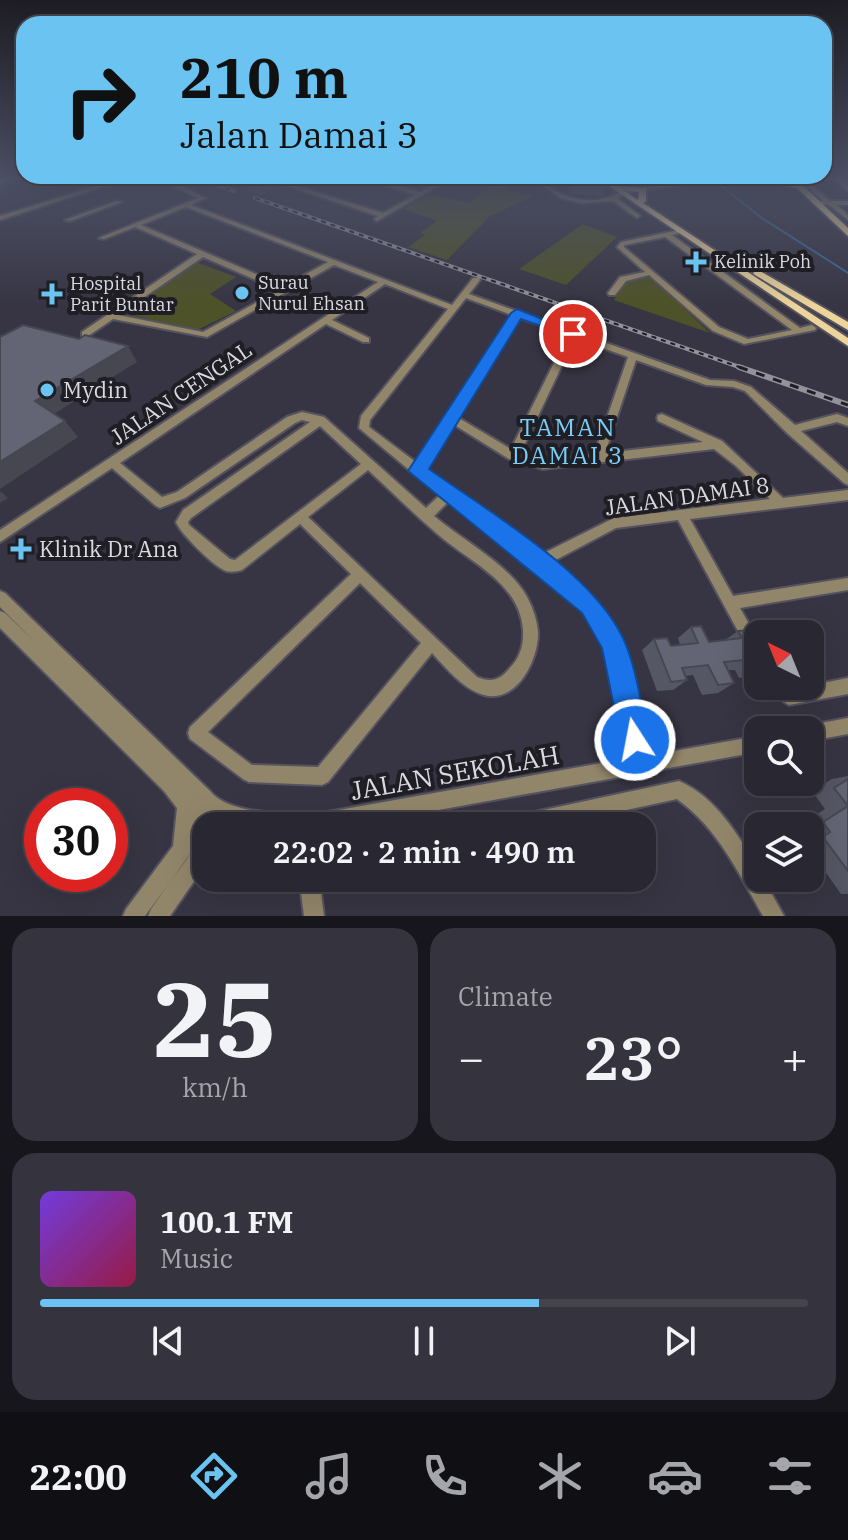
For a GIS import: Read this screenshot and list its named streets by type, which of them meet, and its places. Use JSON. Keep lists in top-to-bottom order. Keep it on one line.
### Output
{"streets":{"street":["JALAN CENGAL","JALAN DAMAI 8","JALAN SEKOLAH"]},"districts":["TAMAN DAMAI 3"],"places":{"health":["Kelinik Poh","Hospital Parit Buntar","Klinik Dr Ana"],"other":["Surau Nurul Ehsan","Mydin"]},"north":"top left","page":{"turn":["210 m","Jalan Damai 3"],"limit":"30","trip":"22:02 · 2 min · 490 m","tile":[["25","km/h"],"Climate"],"heat":["−","23°","+"],"song":["100.1 FM","Music"],"tabs":"22:00"}}
